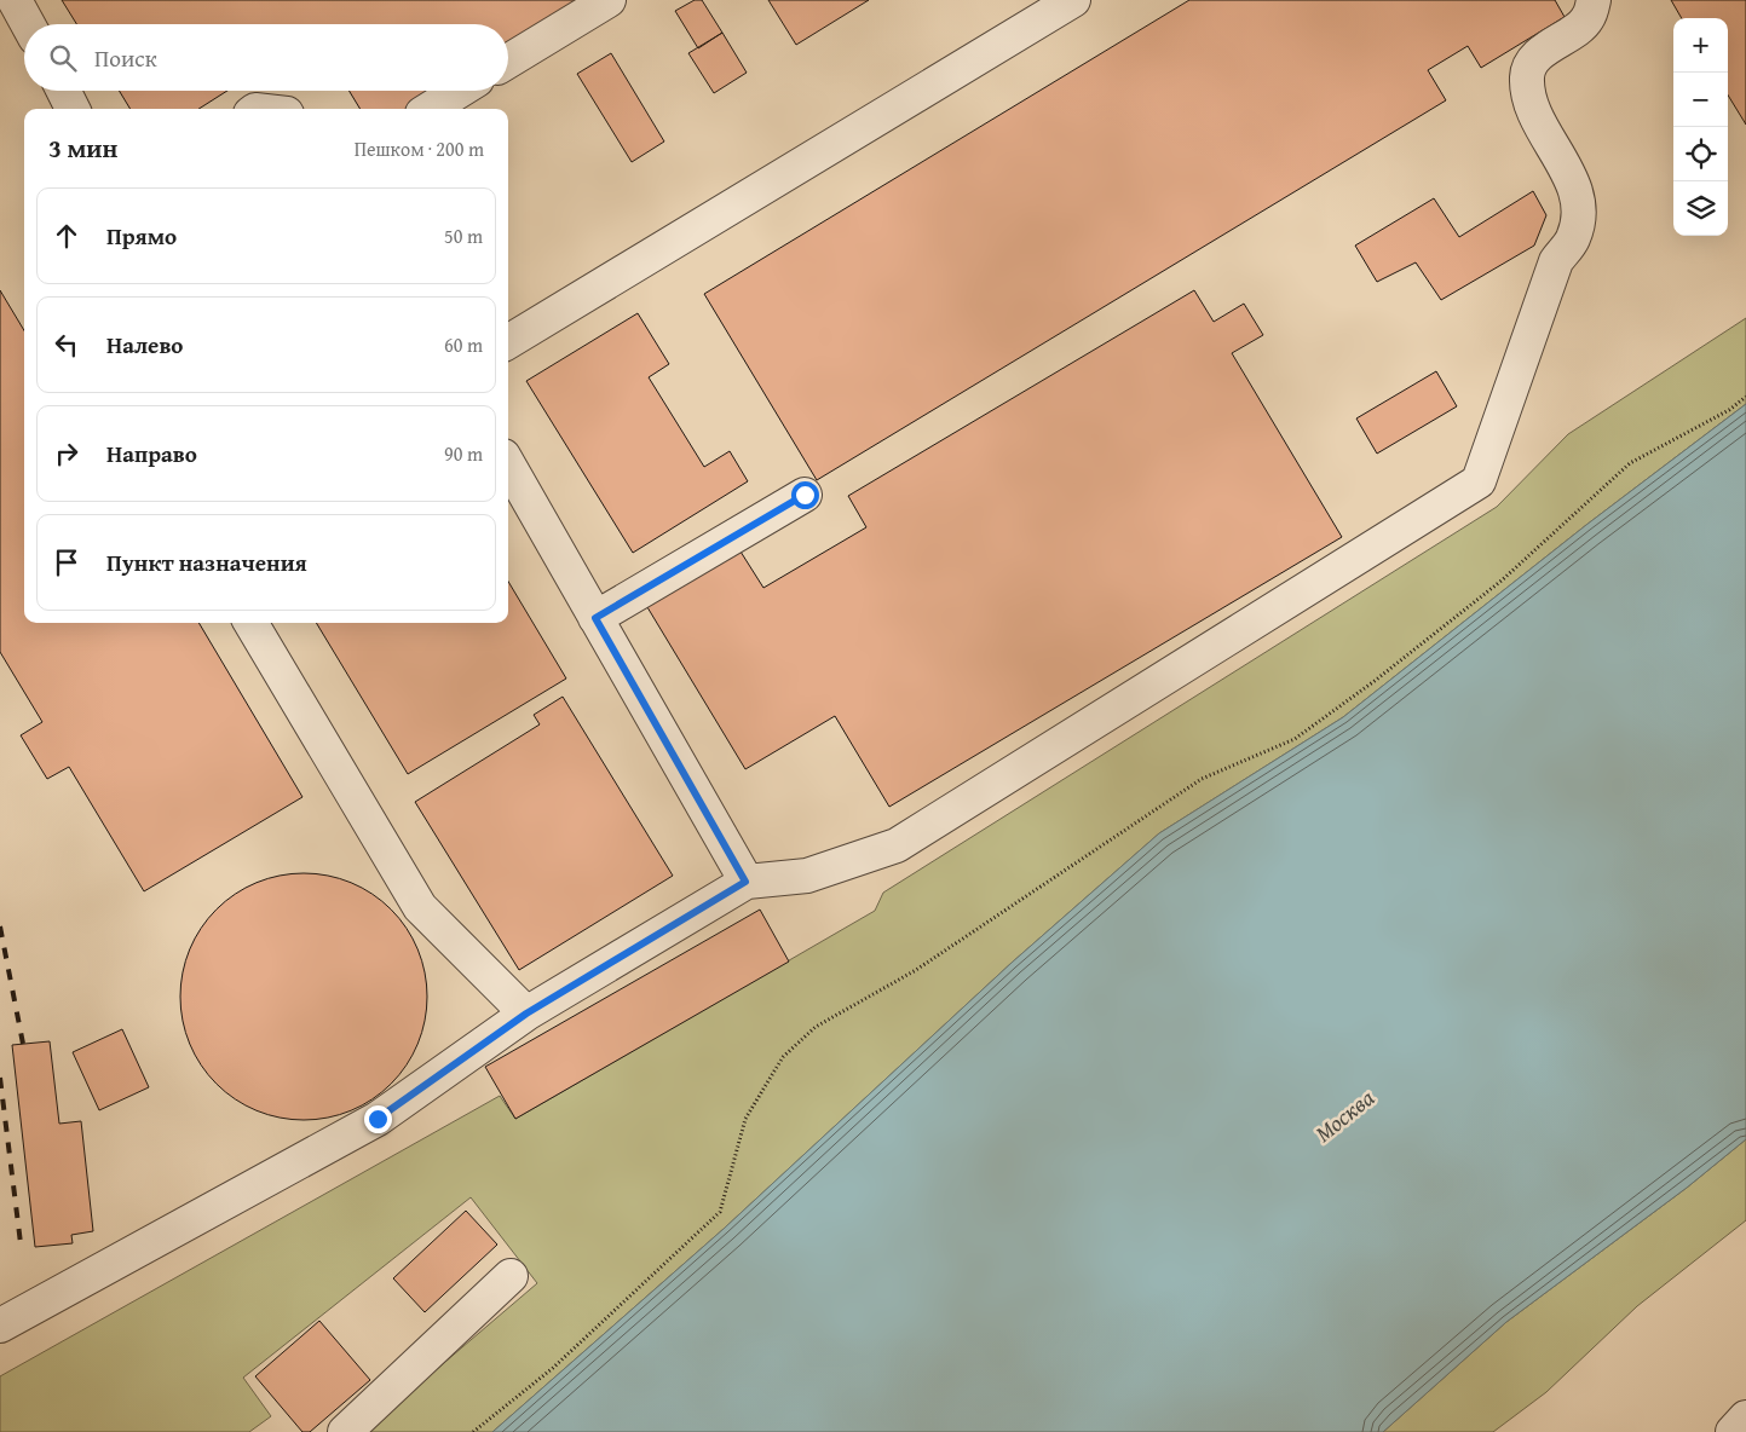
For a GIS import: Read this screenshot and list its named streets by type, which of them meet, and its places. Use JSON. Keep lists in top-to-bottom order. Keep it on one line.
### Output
{"water":["Москва"],"page":{"map_buttons":["+","−"],"search":"Поиск","heading":["3 мин","Пешком · 200 m"],"list":[["Прямо","50 m"],["Налево","60 m"],["Направо","90 m"],"Пункт назначения"]}}
